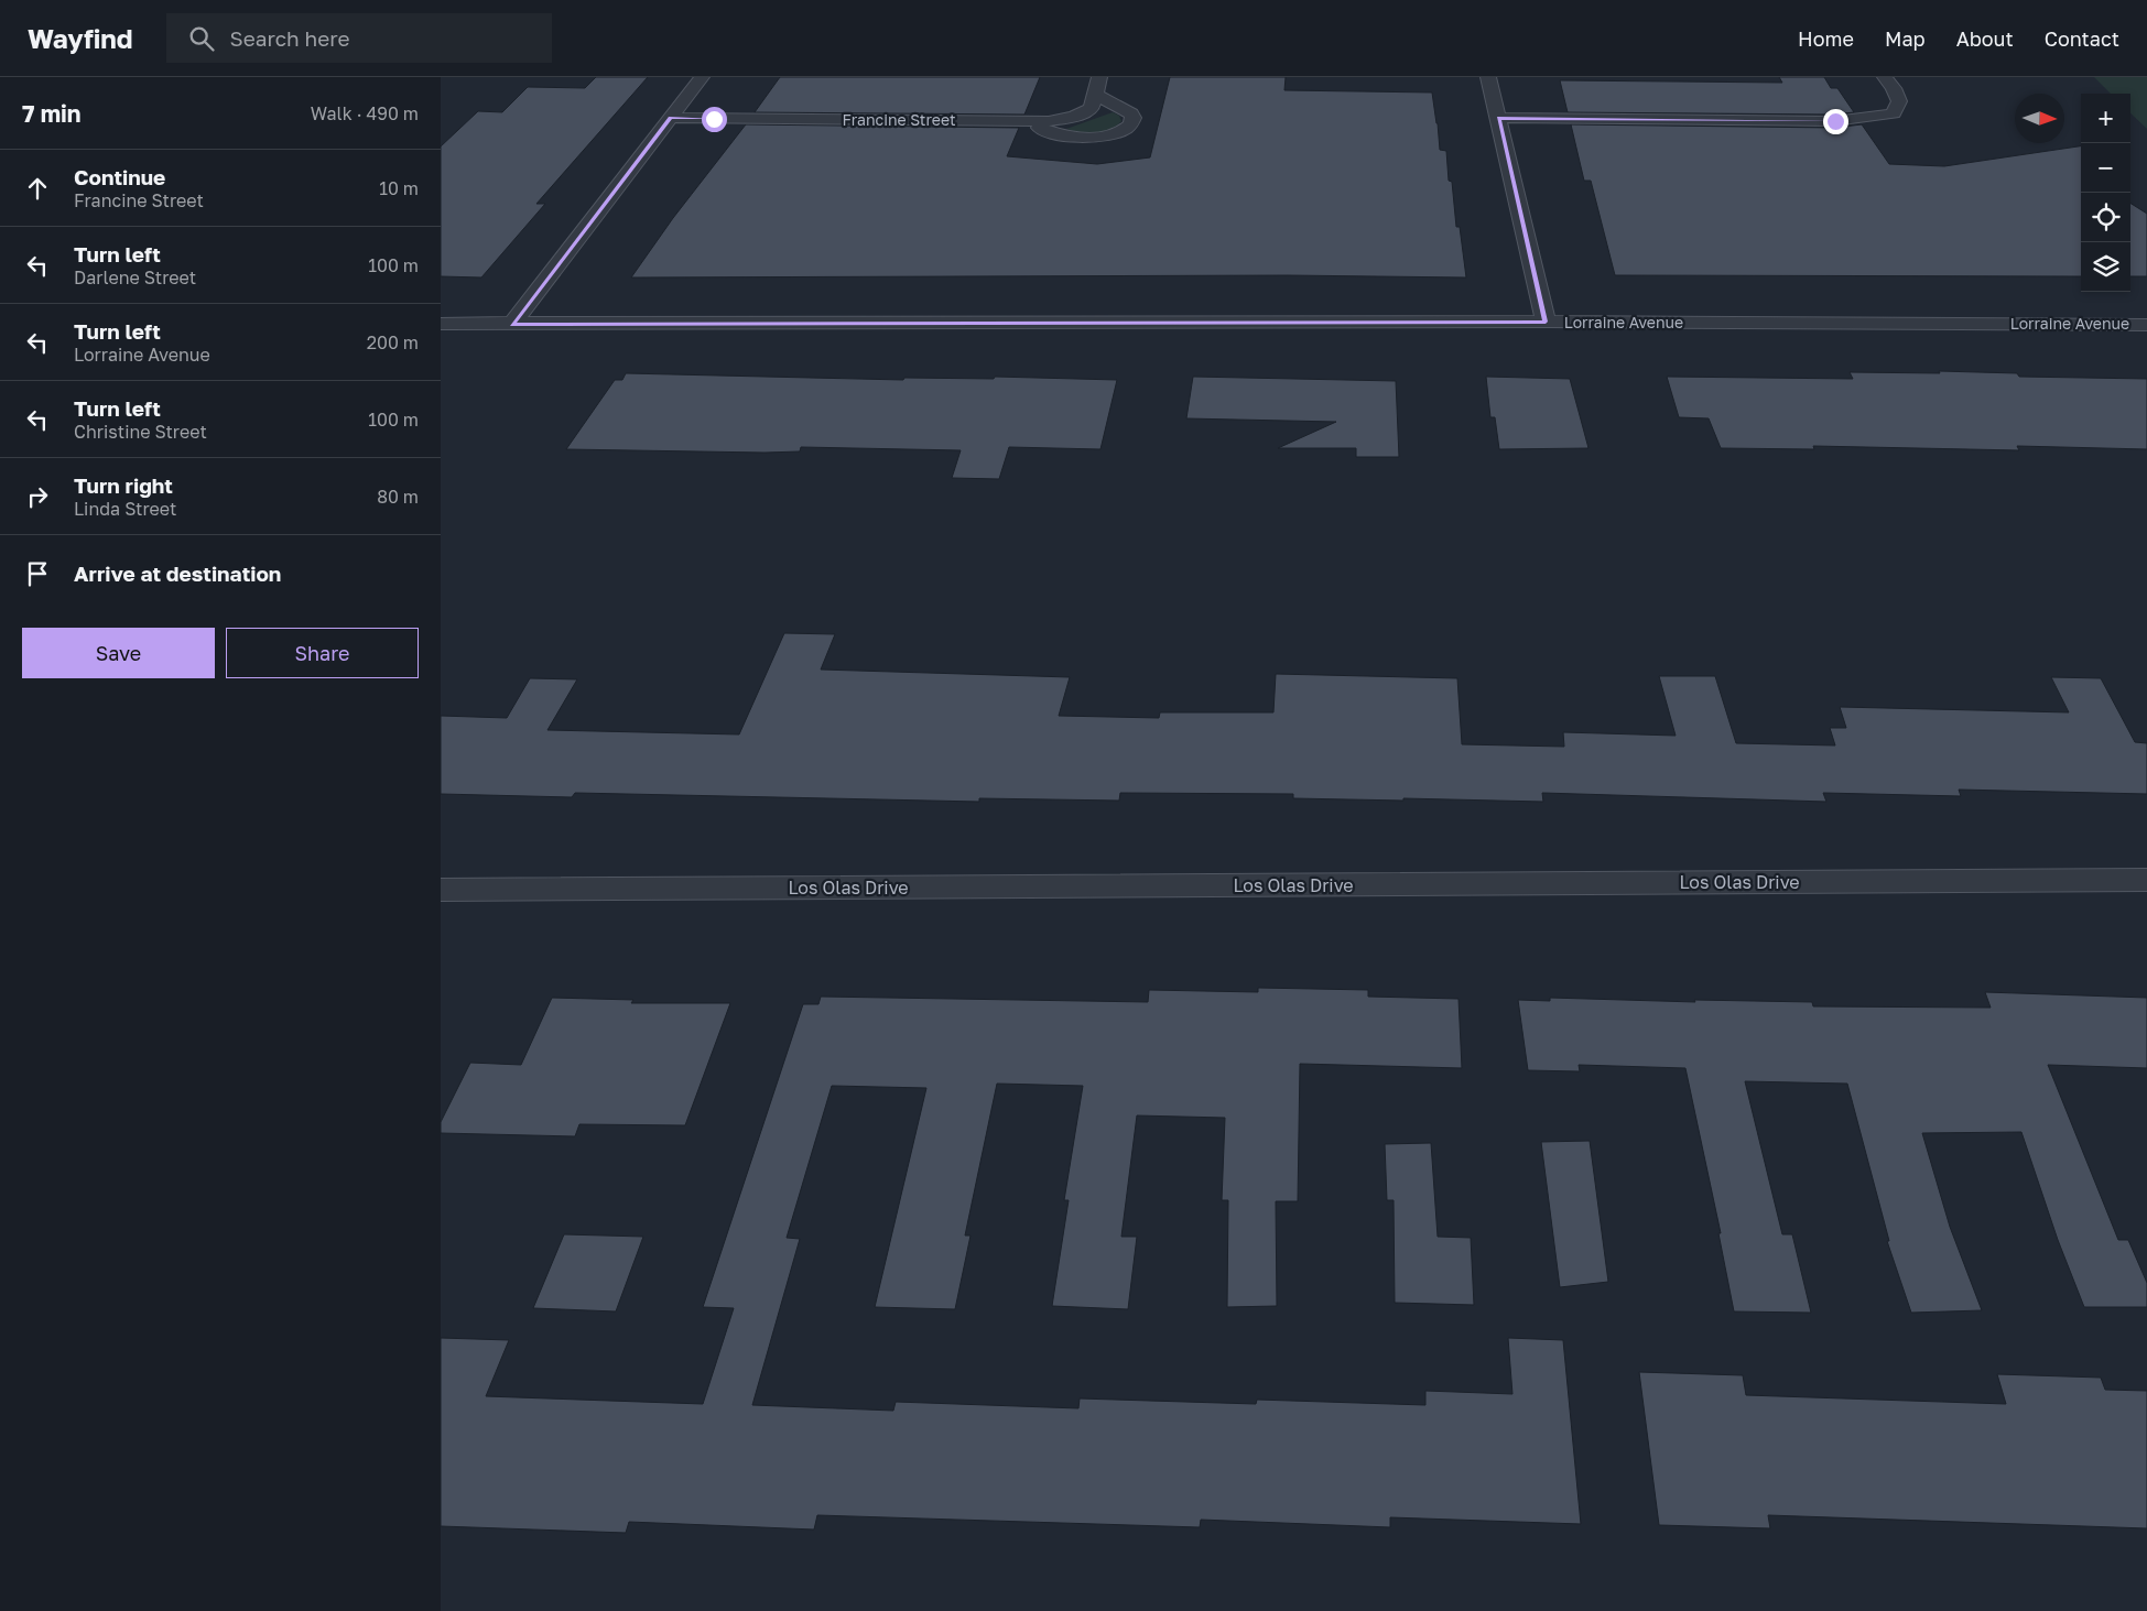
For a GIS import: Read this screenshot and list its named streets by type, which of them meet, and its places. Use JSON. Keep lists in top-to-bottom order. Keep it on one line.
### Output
{"streets":{"street":["Francine Street","Lorraine Avenue","Los Olas Drive"]},"north":"right","page":{"header":"Wayfind","search":"Search here","nav":["Home","Map","About","Contact"],"heading":["7 min","Walk · 490 m"],"map_buttons":["+","−"],"list":[["Continue","Francine Street","10 m"],["Turn left","Darlene Street","100 m"],["Turn left","Lorraine Avenue","200 m"],["Turn left","Christine Street","100 m"],["Turn right","Linda Street","80 m"],"Arrive at destination"],"buttons":["Save","Share"]}}
